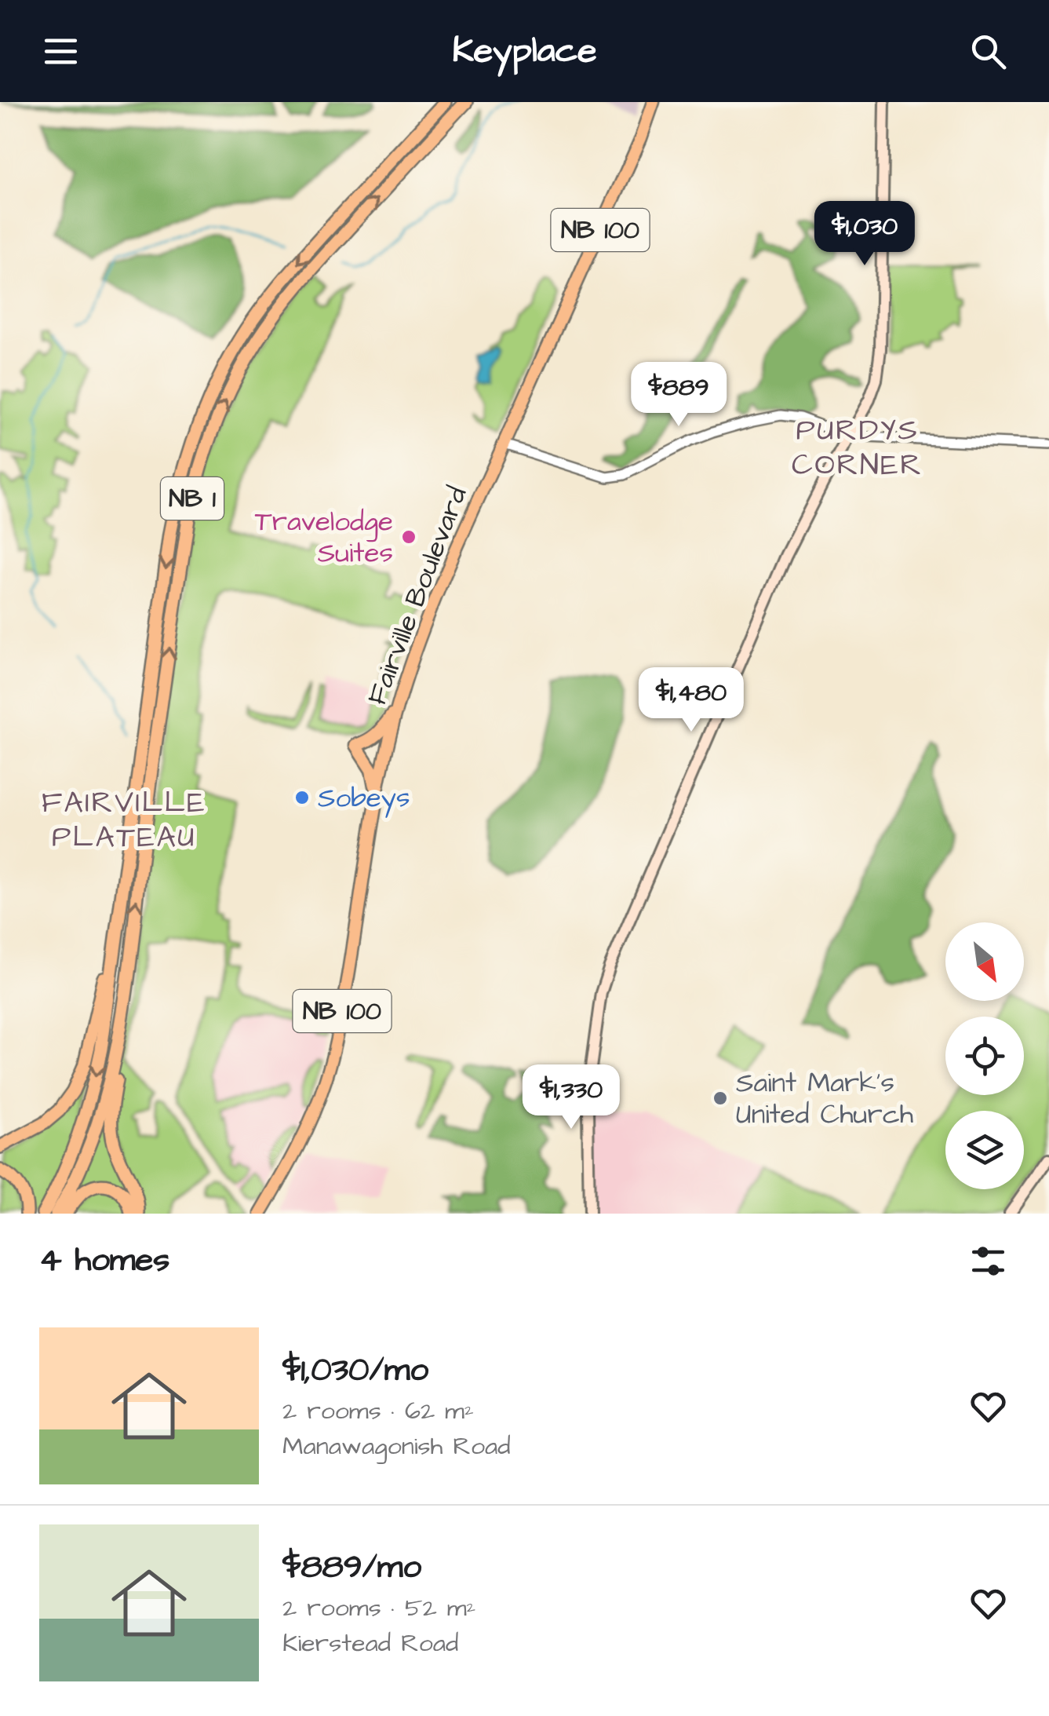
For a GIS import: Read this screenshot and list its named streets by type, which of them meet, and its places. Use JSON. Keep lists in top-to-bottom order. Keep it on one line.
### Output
{"streets":{"highway":["NB 1"],"main road":["NB 100","Fairville Boulevard"]},"districts":["PURDYS CORNER","FAIRVILLE PLATEAU"],"places":["Travelodge Suites","Sobeys","Saint Mark's United Church"],"north":"bottom right","page":{"header":"Keyplace","price":["$1,030","$889","$1,480","$1,330"],"heading":"4 homes","list":[{"name":"$1,030/mo","note":"2 rooms · 62 m² · Manawagonish Road"},{"name":"$889/mo","note":"2 rooms · 52 m² · Kierstead Road"}]}}
